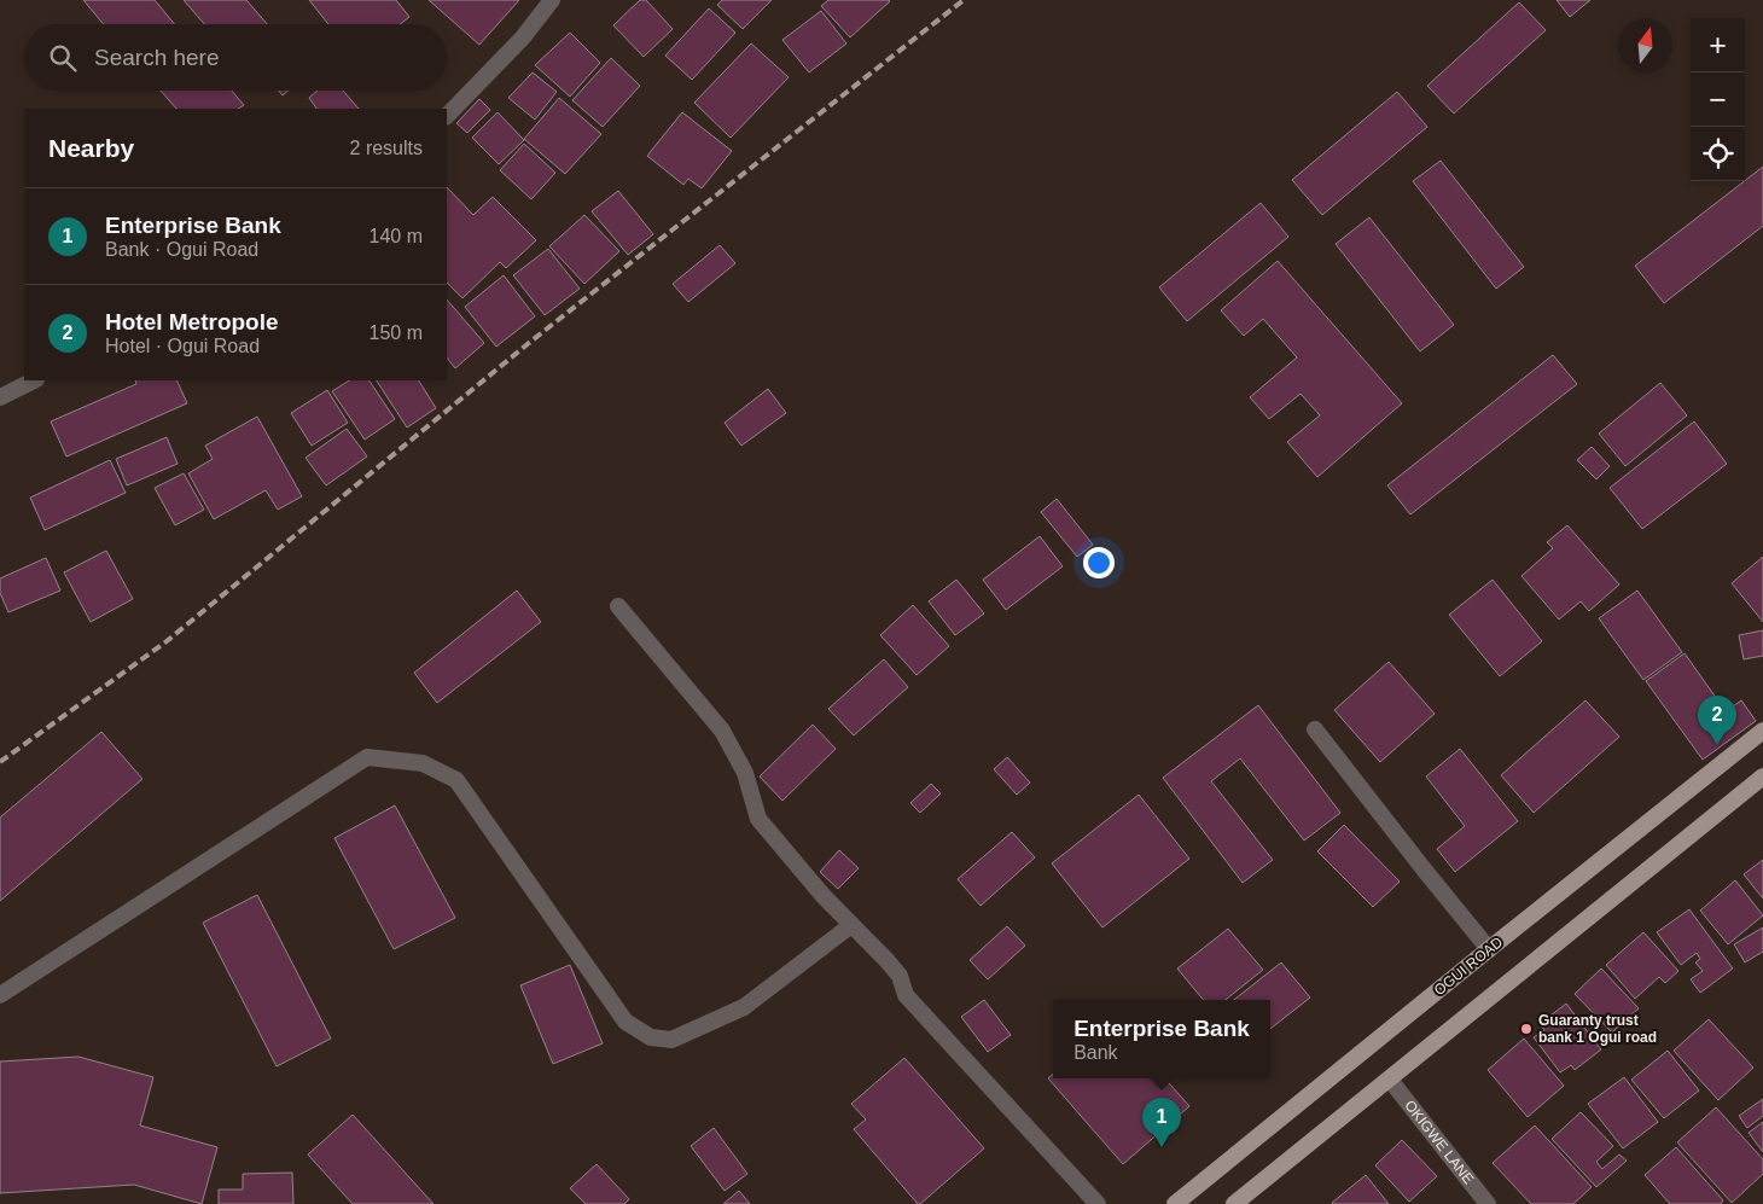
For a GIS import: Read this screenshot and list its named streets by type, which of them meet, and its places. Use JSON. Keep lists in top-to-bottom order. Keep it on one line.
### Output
{"streets":{"main road":["OGUI ROAD"],"street":["OKIGWE LANE"]},"places":["Guaranty trust bank 1 Ogui road"],"north":"top","page":{"map_buttons":["+","−"],"search":"Search here","heading":["Nearby","2 results"],"list":[{"mark":"1","name":"Enterprise Bank","note":"Bank · Ogui Road","value":"140 m"},{"mark":"2","name":"Hotel Metropole","note":"Hotel · Ogui Road","value":"150 m"}],"pins":["2","1"],"popup":["Enterprise Bank","Bank"]}}
